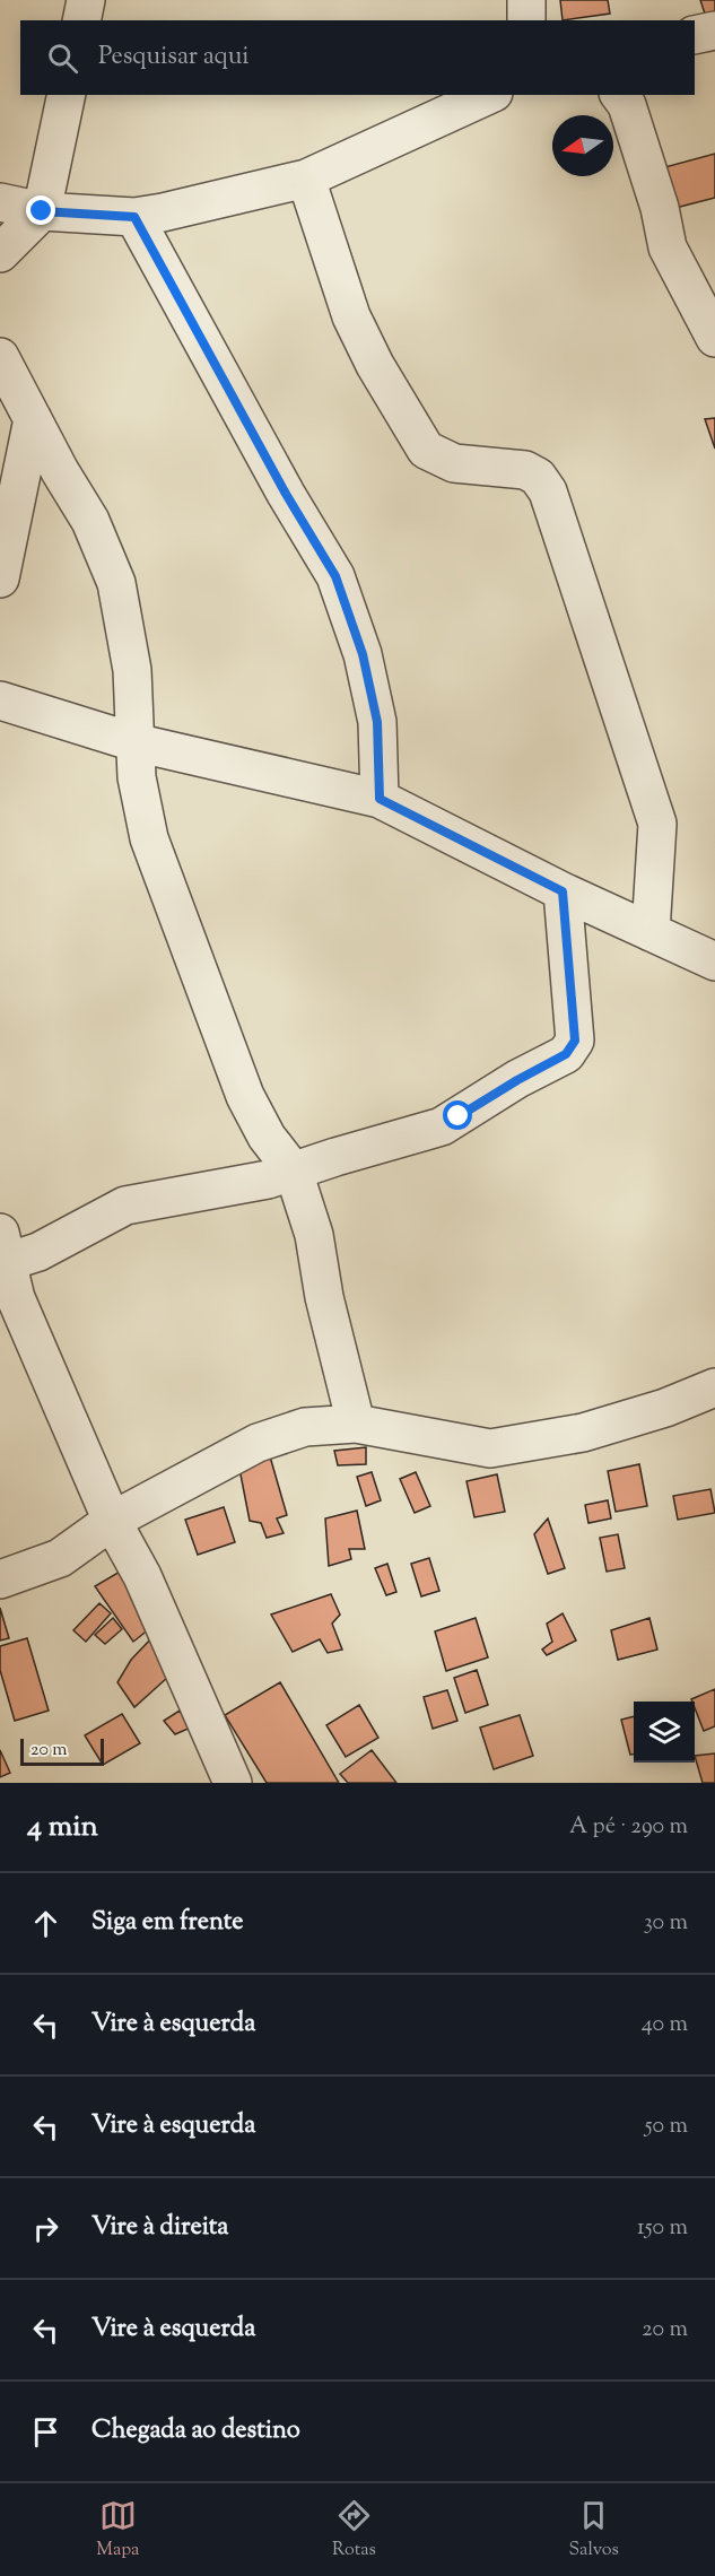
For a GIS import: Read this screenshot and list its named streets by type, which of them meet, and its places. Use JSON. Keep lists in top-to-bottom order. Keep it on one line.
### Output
{"scale_bar":"20 m","north":"left","page":{"search":"Pesquisar aqui","scale":"20 m","heading":["4 min","A pé · 290 m"],"list":[["Siga em frente","30 m"],["Vire à esquerda","40 m"],["Vire à esquerda","50 m"],["Vire à direita","150 m"],["Vire à esquerda","20 m"],"Chegada ao destino"],"nav":["Mapa","Rotas","Salvos"]}}
